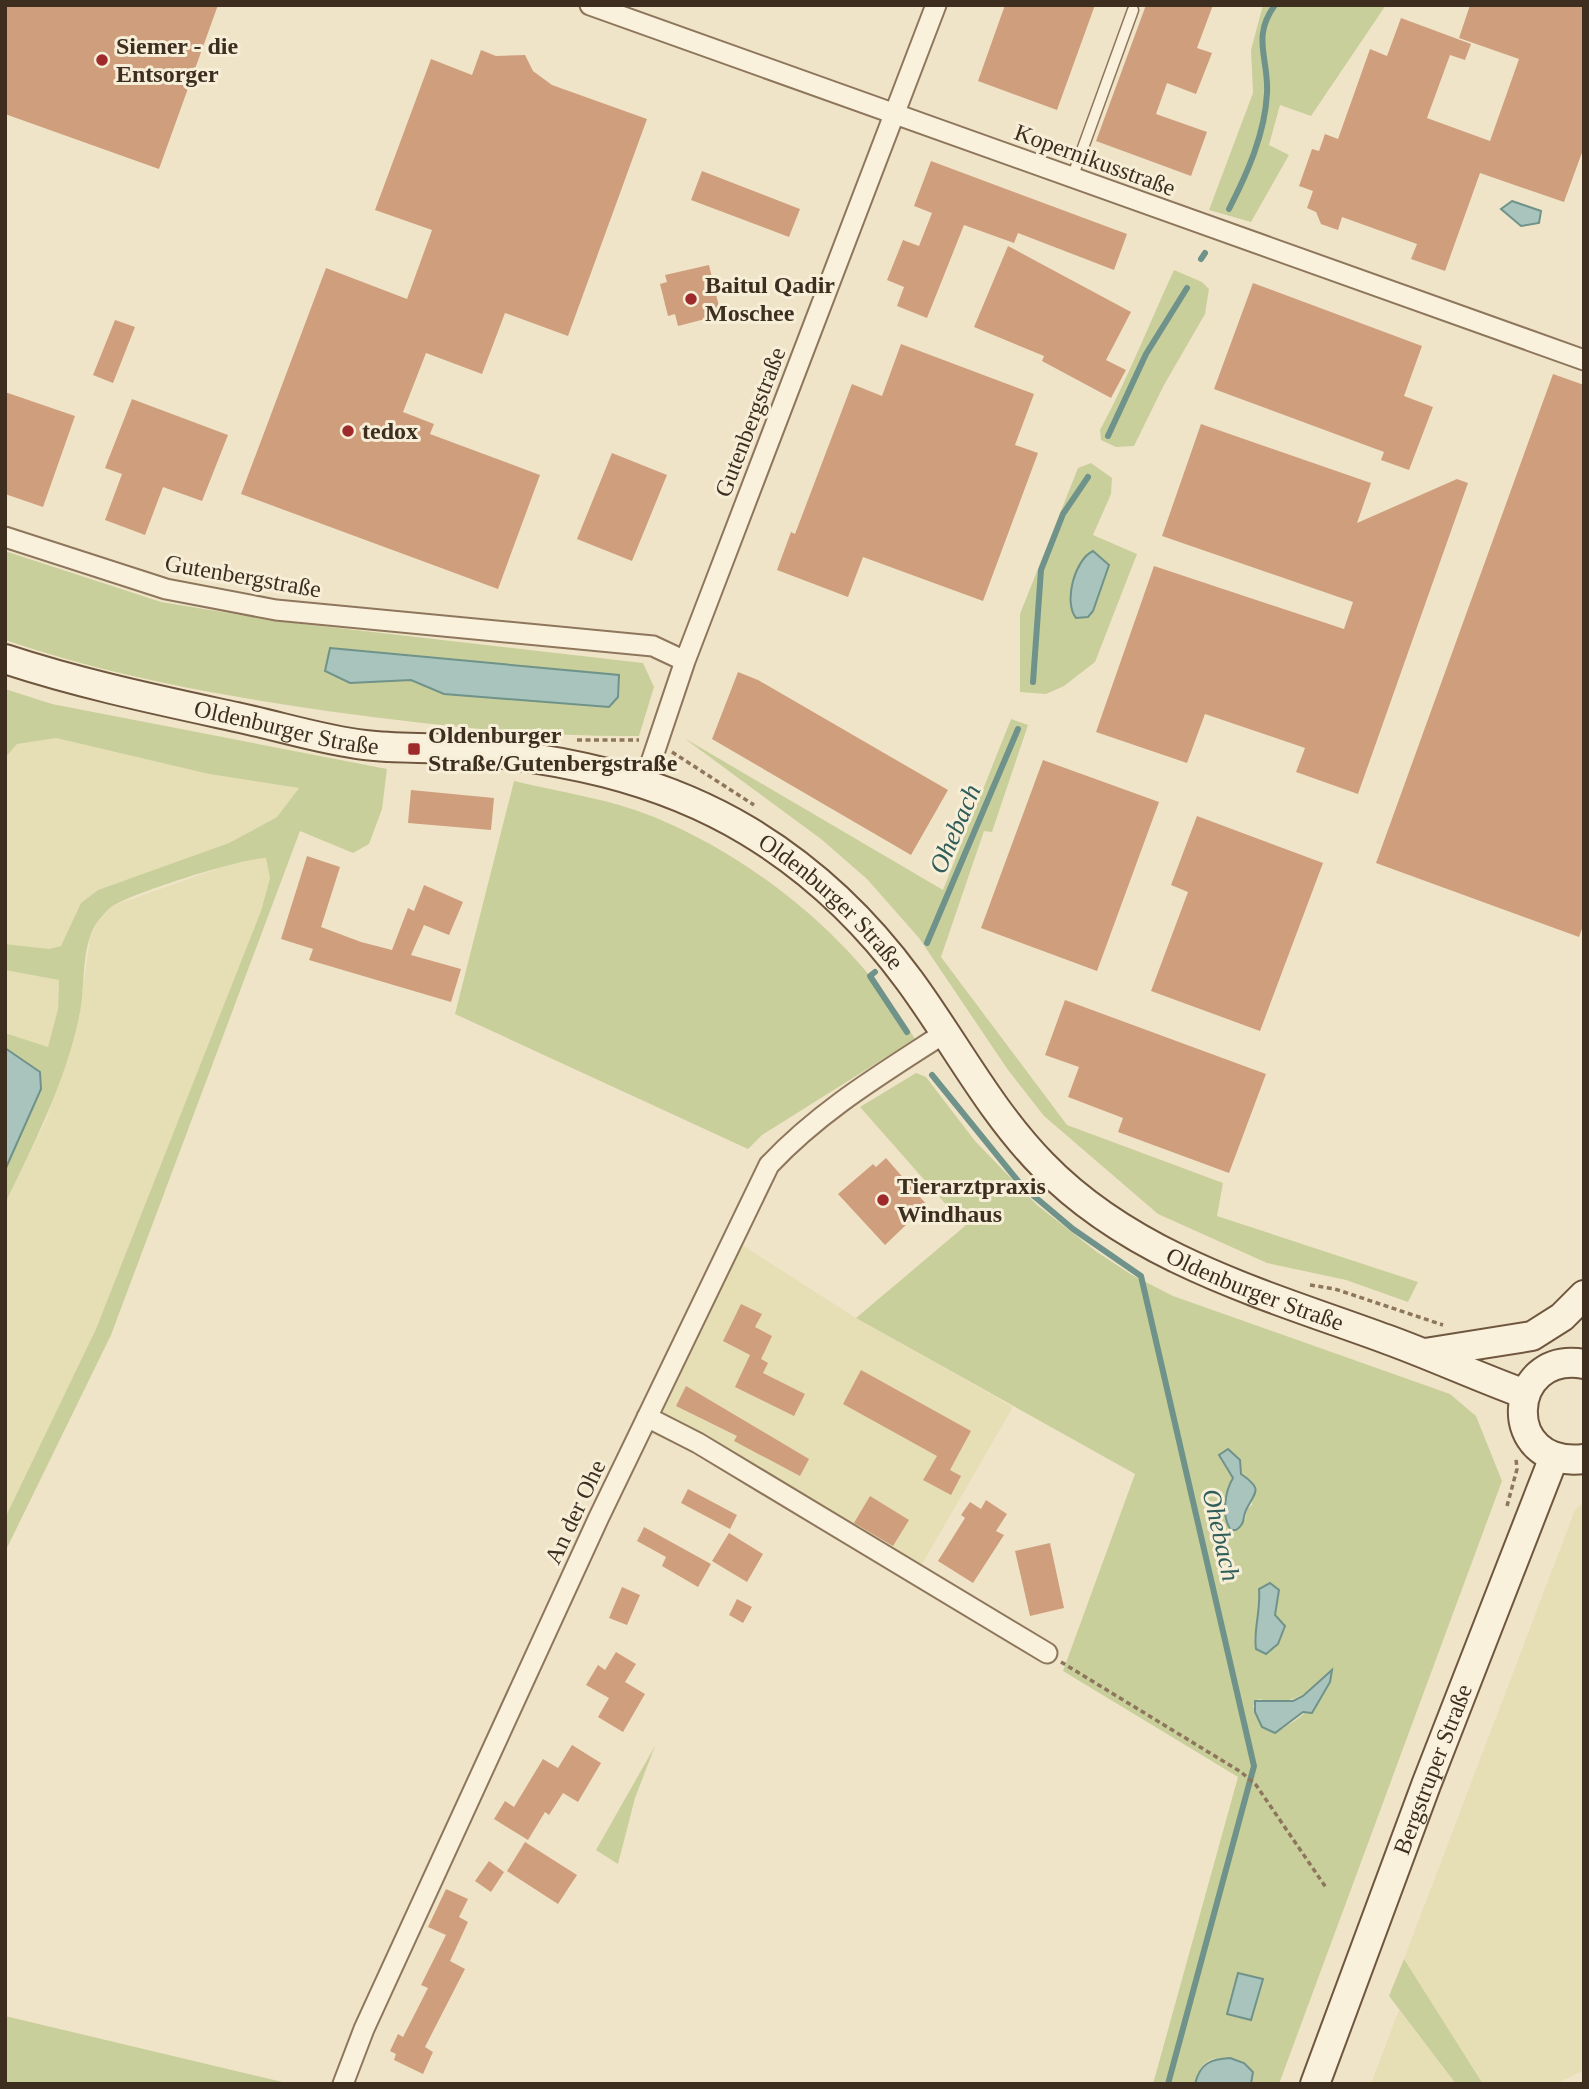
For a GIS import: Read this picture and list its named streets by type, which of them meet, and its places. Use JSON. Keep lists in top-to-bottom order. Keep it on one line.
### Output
{"streets":{"main road":["Oldenburger Straße","Bergstruper Straße"],"street":["Kopernikusstraße","Gutenbergstraße","An der Ohe"]},"crossings":[["Kopernikusstraße","Gutenbergstraße"],["Gutenbergstraße","Oldenburger Straße"],["Oldenburger Straße","An der Ohe"]],"water":["Ohebach"],"places":{"other":["Siemer - die Entsorger","Baitul Qadir Moschee","tedox","Tierarztpraxis Windhaus"],"transit":["Oldenburger Straße/Gutenbergstraße"]}}
